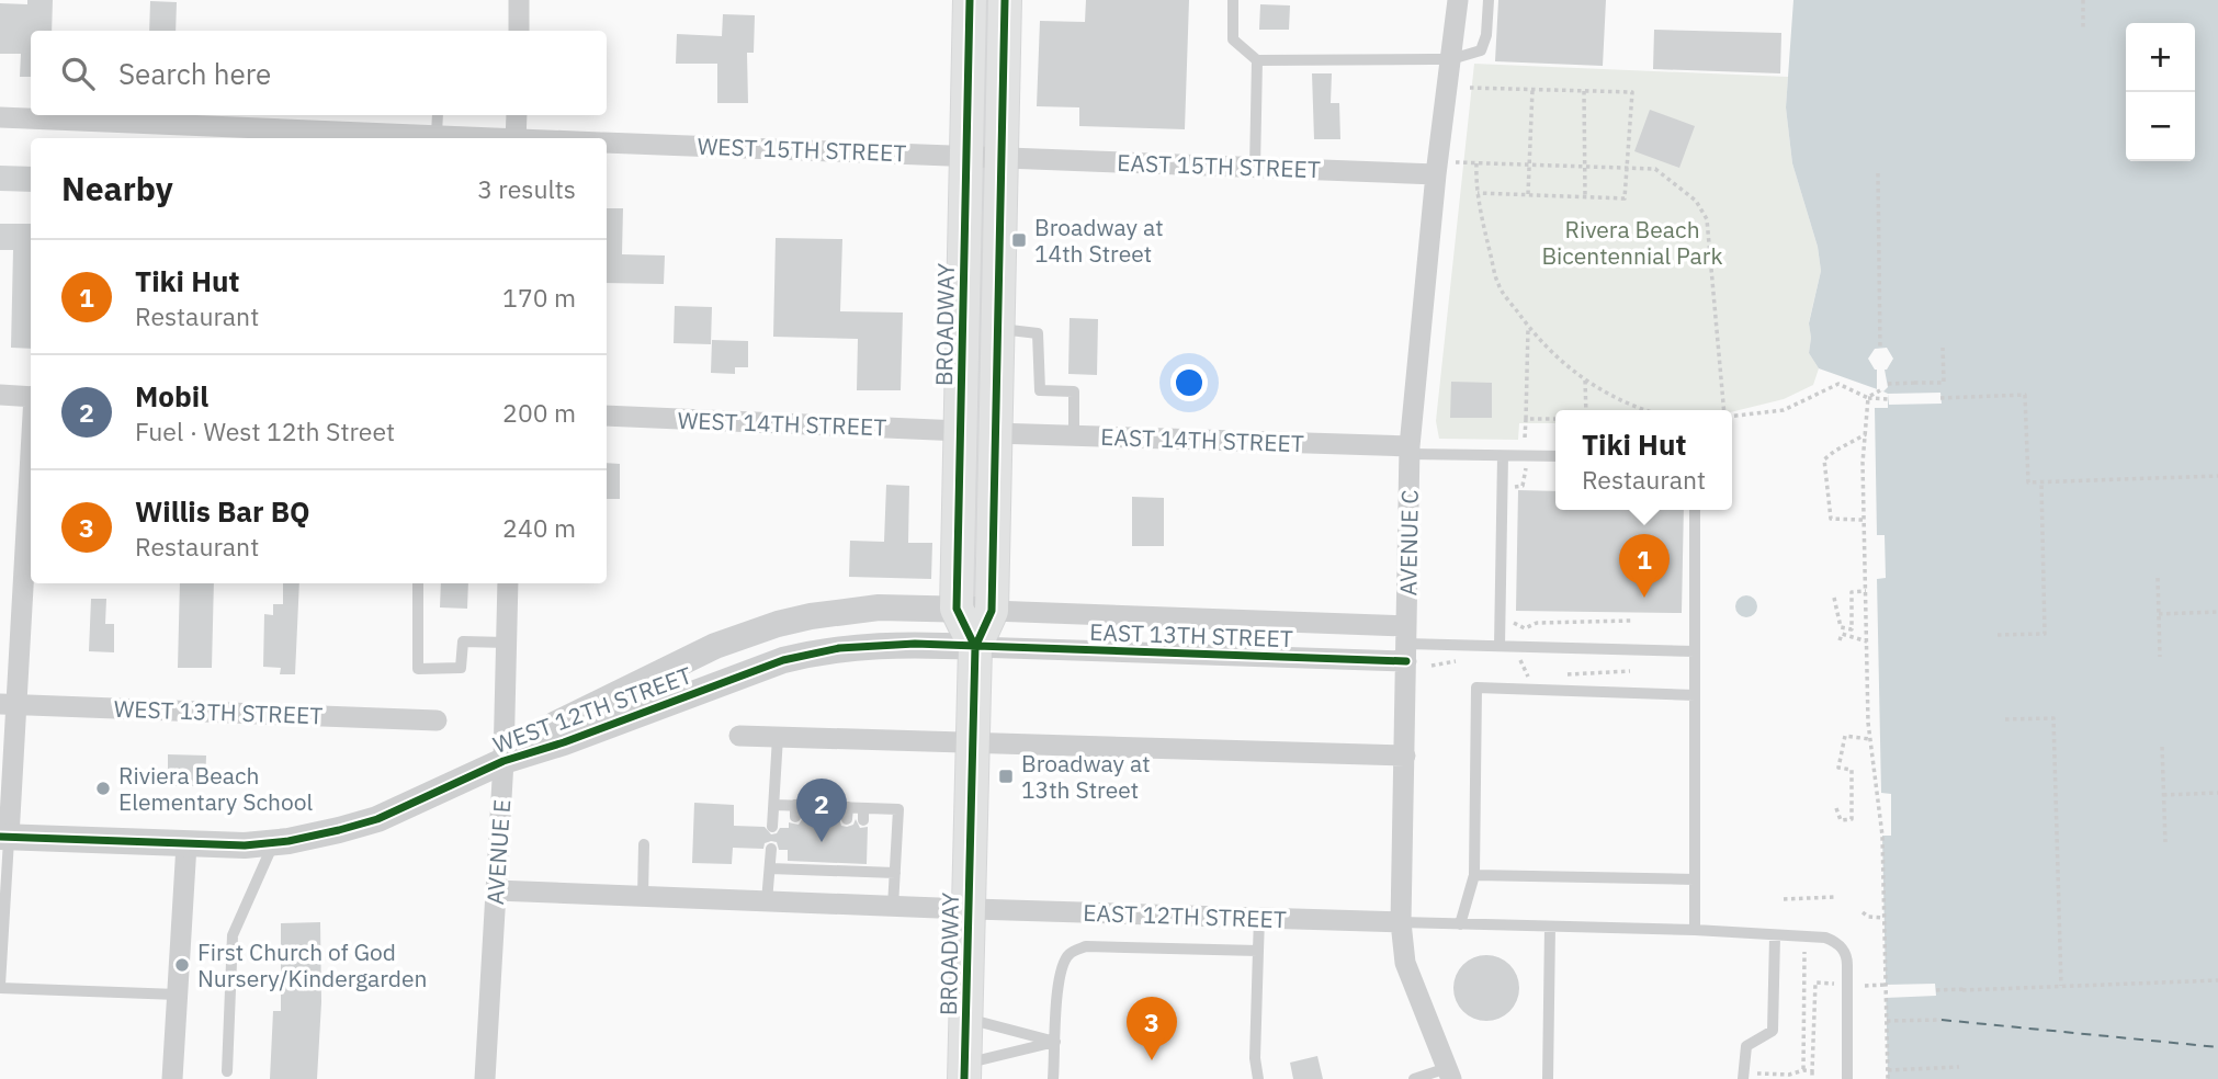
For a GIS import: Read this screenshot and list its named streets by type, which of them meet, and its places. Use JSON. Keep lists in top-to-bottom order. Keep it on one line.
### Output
{"streets":{"main road":["BROADWAY"],"street":["WEST 15TH STREET","EAST 15TH STREET","WEST 14TH STREET","EAST 14TH STREET","AVENUE C","EAST 13TH STREET","WEST 12TH STREET","WEST 13TH STREET","AVENUE E","EAST 12TH STREET"]},"crossings":[["WEST 15TH STREET","EAST 15TH STREET"],["WEST 15TH STREET","BROADWAY"],["EAST 15TH STREET","BROADWAY"],["EAST 15TH STREET","AVENUE C"],["BROADWAY","WEST 14TH STREET"],["BROADWAY","EAST 14TH STREET"],["BROADWAY","EAST 13TH STREET"],["BROADWAY","WEST 12TH STREET"],["BROADWAY","EAST 12TH STREET"],["EAST 14TH STREET","AVENUE C"],["AVENUE C","EAST 13TH STREET"],["AVENUE C","EAST 12TH STREET"],["EAST 13TH STREET","WEST 12TH STREET"],["WEST 12TH STREET","AVENUE E"]],"parks":["Rivera Beach Bicentennial Park"],"places":{"transit":["Broadway at 14th Street","Broadway at 13th Street"],"other":["Riviera Beach Elementary School","First Church of God Nursery/Kindergarden"]},"page":{"map_buttons":["+","−"],"search":"Search here","heading":["Nearby","3 results"],"list":[{"mark":"1","name":"Tiki Hut","note":"Restaurant","value":"170 m"},{"mark":"2","name":"Mobil","note":"Fuel · West 12th Street","value":"200 m"},{"mark":"3","name":"Willis Bar BQ","note":"Restaurant","value":"240 m"}],"popup":["Tiki Hut","Restaurant"],"pins":["1","2","3"]}}
